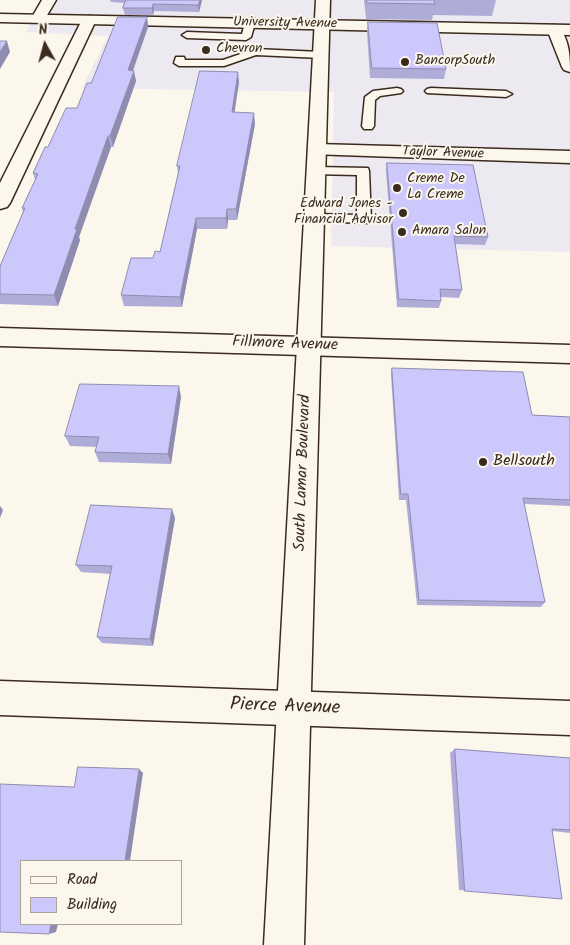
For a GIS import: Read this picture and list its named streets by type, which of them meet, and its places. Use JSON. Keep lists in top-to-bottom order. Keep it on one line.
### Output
{"streets":{"street":["University Avenue","Taylor Avenue","Fillmore Avenue","South Lamar Boulevard","Pierce Avenue"]},"crossings":[["University Avenue","South Lamar Boulevard"],["Taylor Avenue","South Lamar Boulevard"],["Fillmore Avenue","South Lamar Boulevard"],["South Lamar Boulevard","Pierce Avenue"]],"places":["Chevron","BancorpSouth","Creme De La Creme","Edward Jones - Financial Advisor","Amara Salon","Bellsouth"],"legend":["Road","Building"],"north":"top"}
